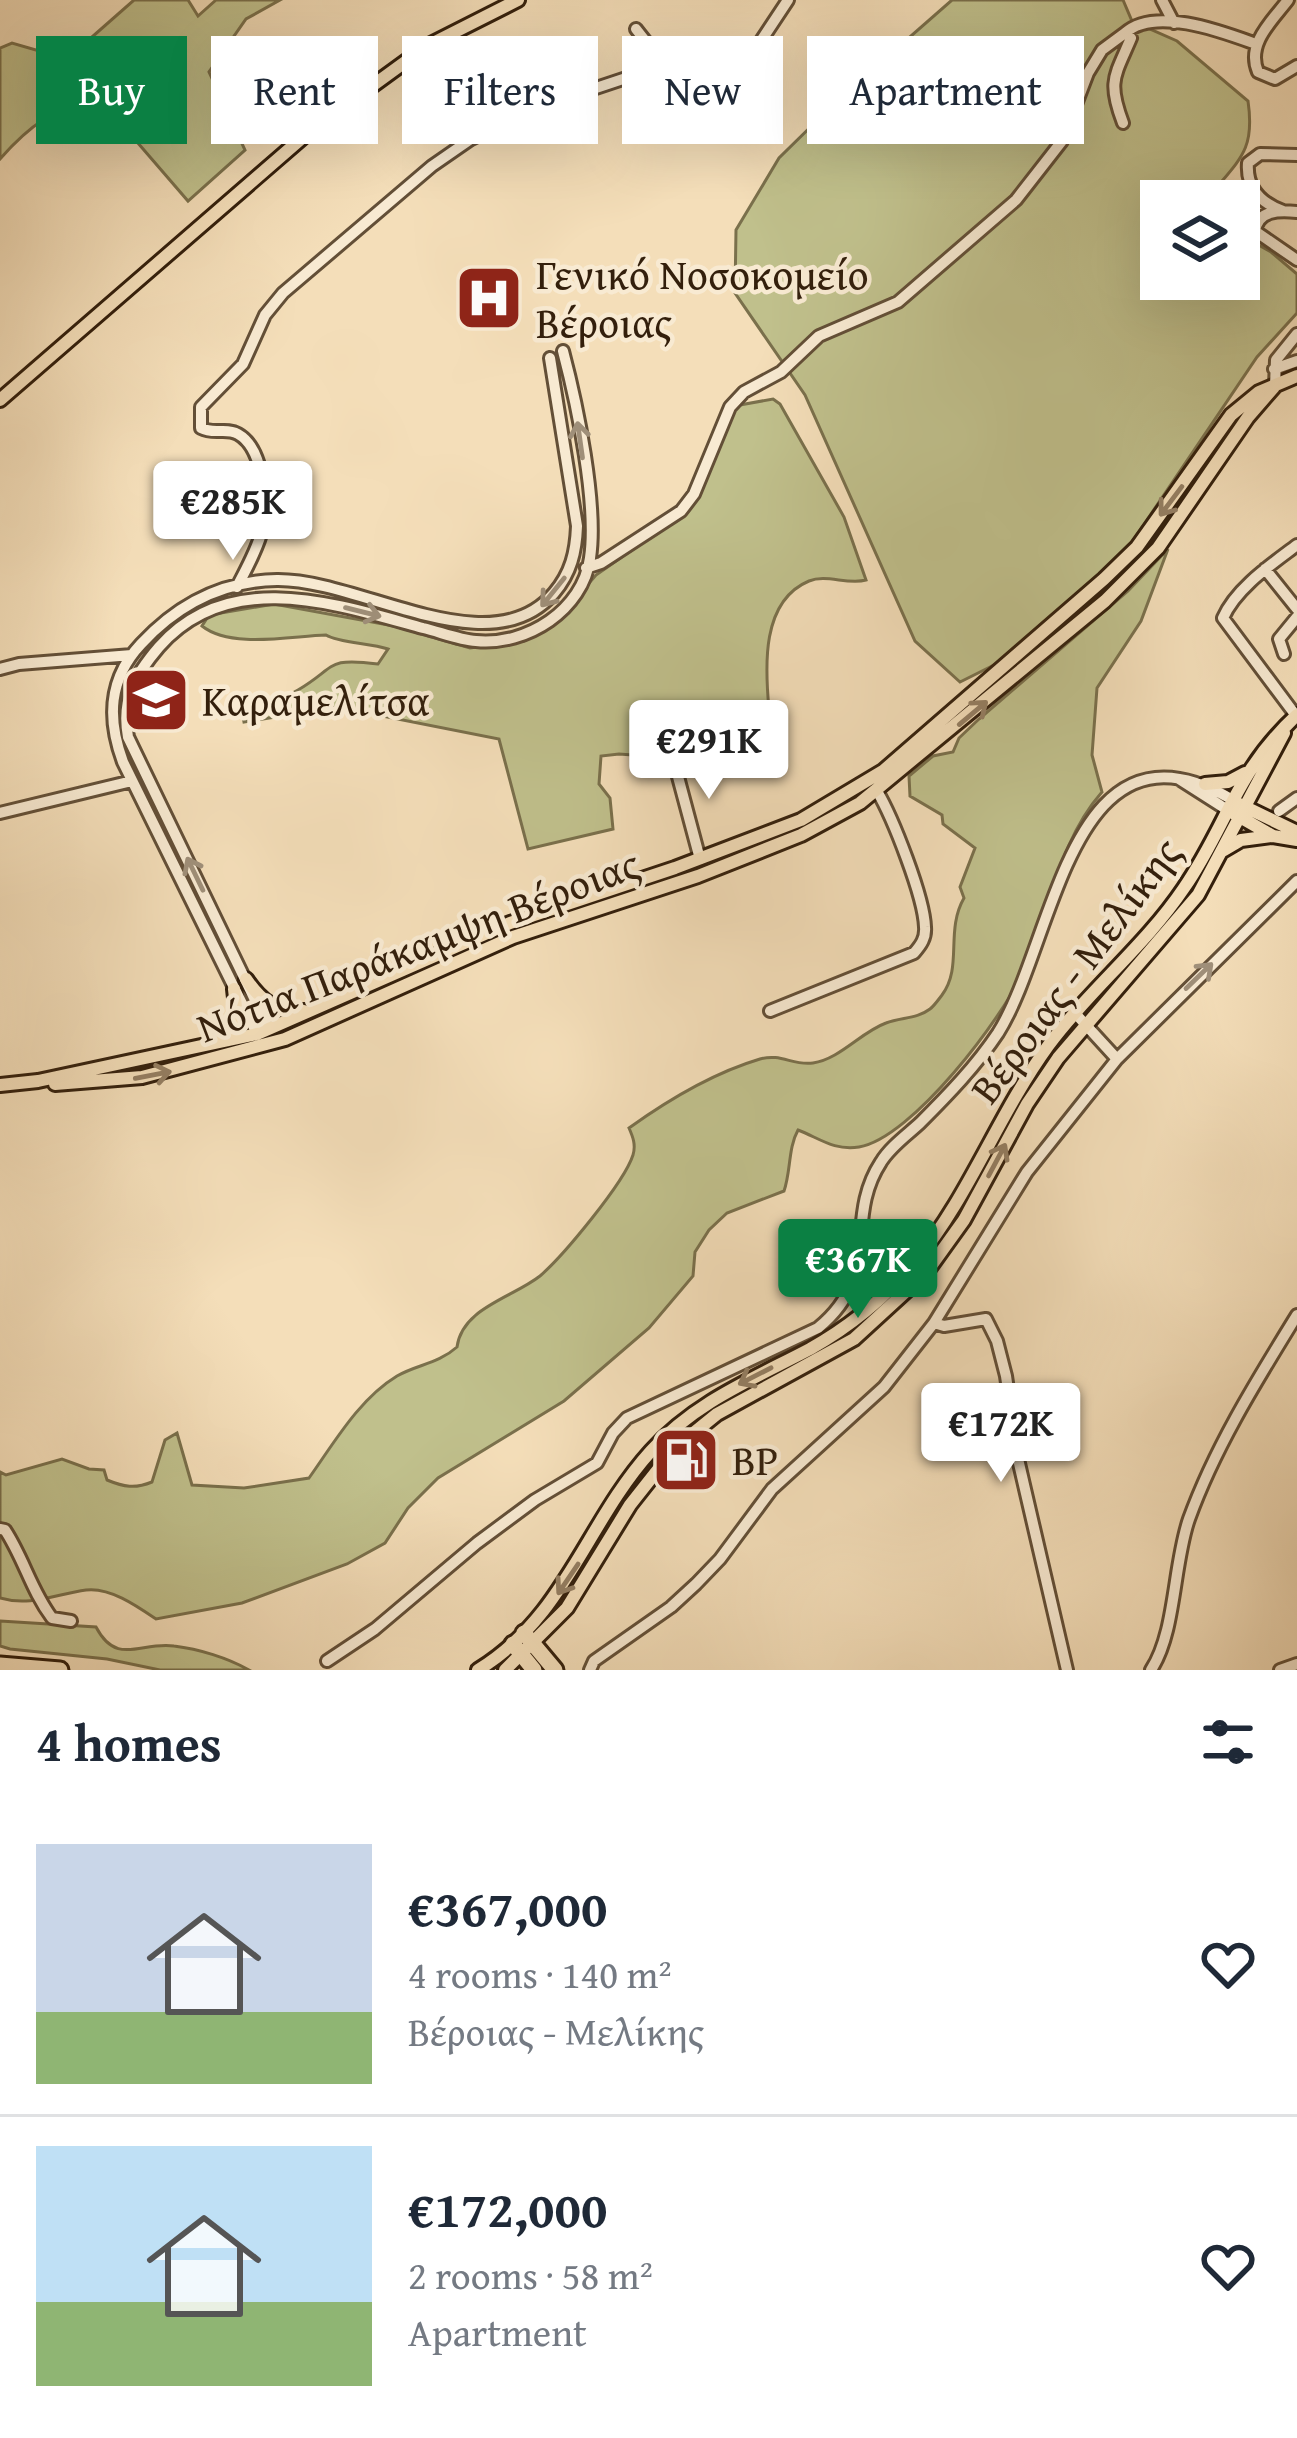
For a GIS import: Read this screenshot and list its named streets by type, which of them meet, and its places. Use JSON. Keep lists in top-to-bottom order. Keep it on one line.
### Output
{"streets":{"main road":["Νότια Παράκαμψη Βέροιας","Βέροιας - Μελίκης"]},"places":{"hospital":["Γενικό Νοσοκομείο Βέροιας"],"school or university":["Καραμελίτσα"],"fuel station":["BP"]},"page":{"chip":["Buy","Rent","Filters","New","Apartment"],"price":["€285K","€291K","€367K","€172K"],"heading":"4 homes","list":[{"name":"€367,000","note":"4 rooms · 140 m² · Βέροιας - Μελίκης"},{"name":"€172,000","note":"2 rooms · 58 m² · Apartment"}]}}
